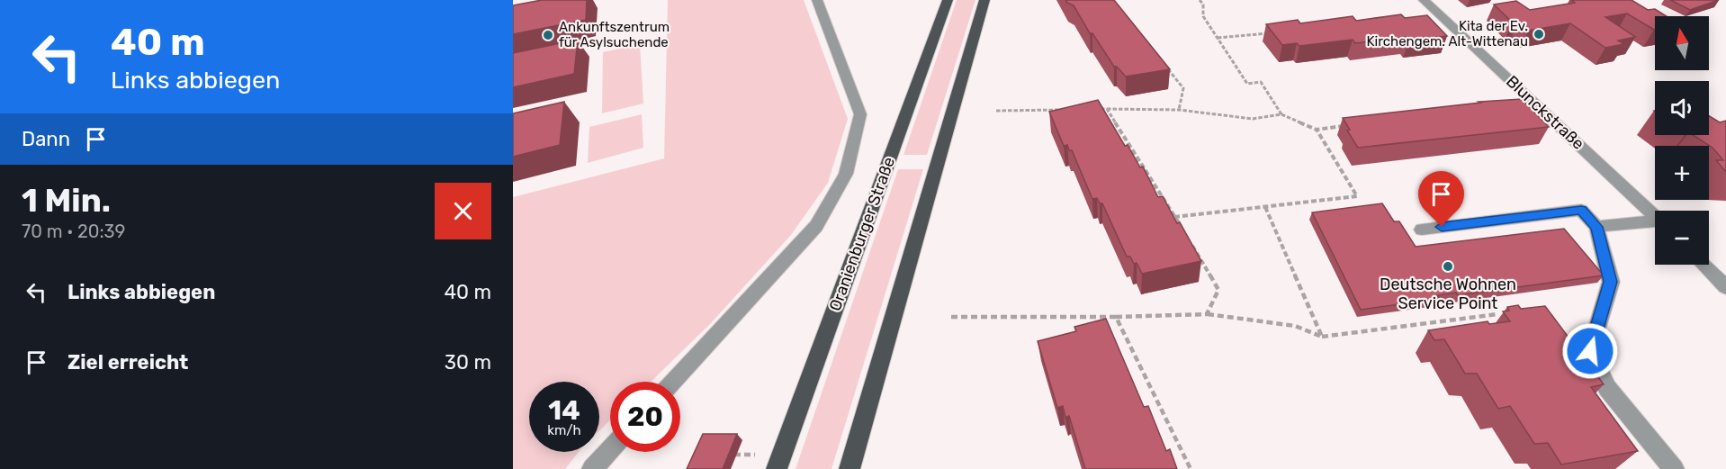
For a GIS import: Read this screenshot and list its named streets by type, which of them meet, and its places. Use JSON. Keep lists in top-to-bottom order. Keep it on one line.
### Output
{"streets":{"main road":["Oranienburger Straße"],"street":["Blunckstraße"]},"places":["Kita der Ev. Kirchengem. Alt-Wittenau","Ankunftszentrum für Asylsuchende","Deutsche Wohnen Service Point"],"north":"top","page":{"turn":["40 m","Links abbiegen"],"map_buttons":["+","−"],"then":"Dann","heading":["1 Min.","70 m · 20:39"],"list":[{"name":"Links abbiegen","value":"40 m"},{"name":"Ziel erreicht","value":"30 m"}],"speed":"14 km/h","limit":"20"}}
